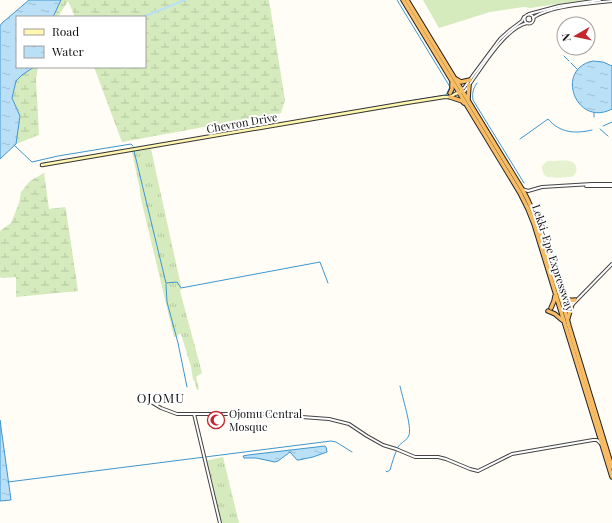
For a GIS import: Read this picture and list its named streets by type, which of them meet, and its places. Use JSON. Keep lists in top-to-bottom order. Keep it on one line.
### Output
{"streets":{"highway":["Lekki-Epe Expressway"],"main road":["Chevron Drive"]},"crossings":[["Chevron Drive","Lekki-Epe Expressway"]],"districts":["OJOMU"],"places":{"mosque":["Ojomu Central Mosque"]},"legend":["Road","Water"],"north":"left"}
